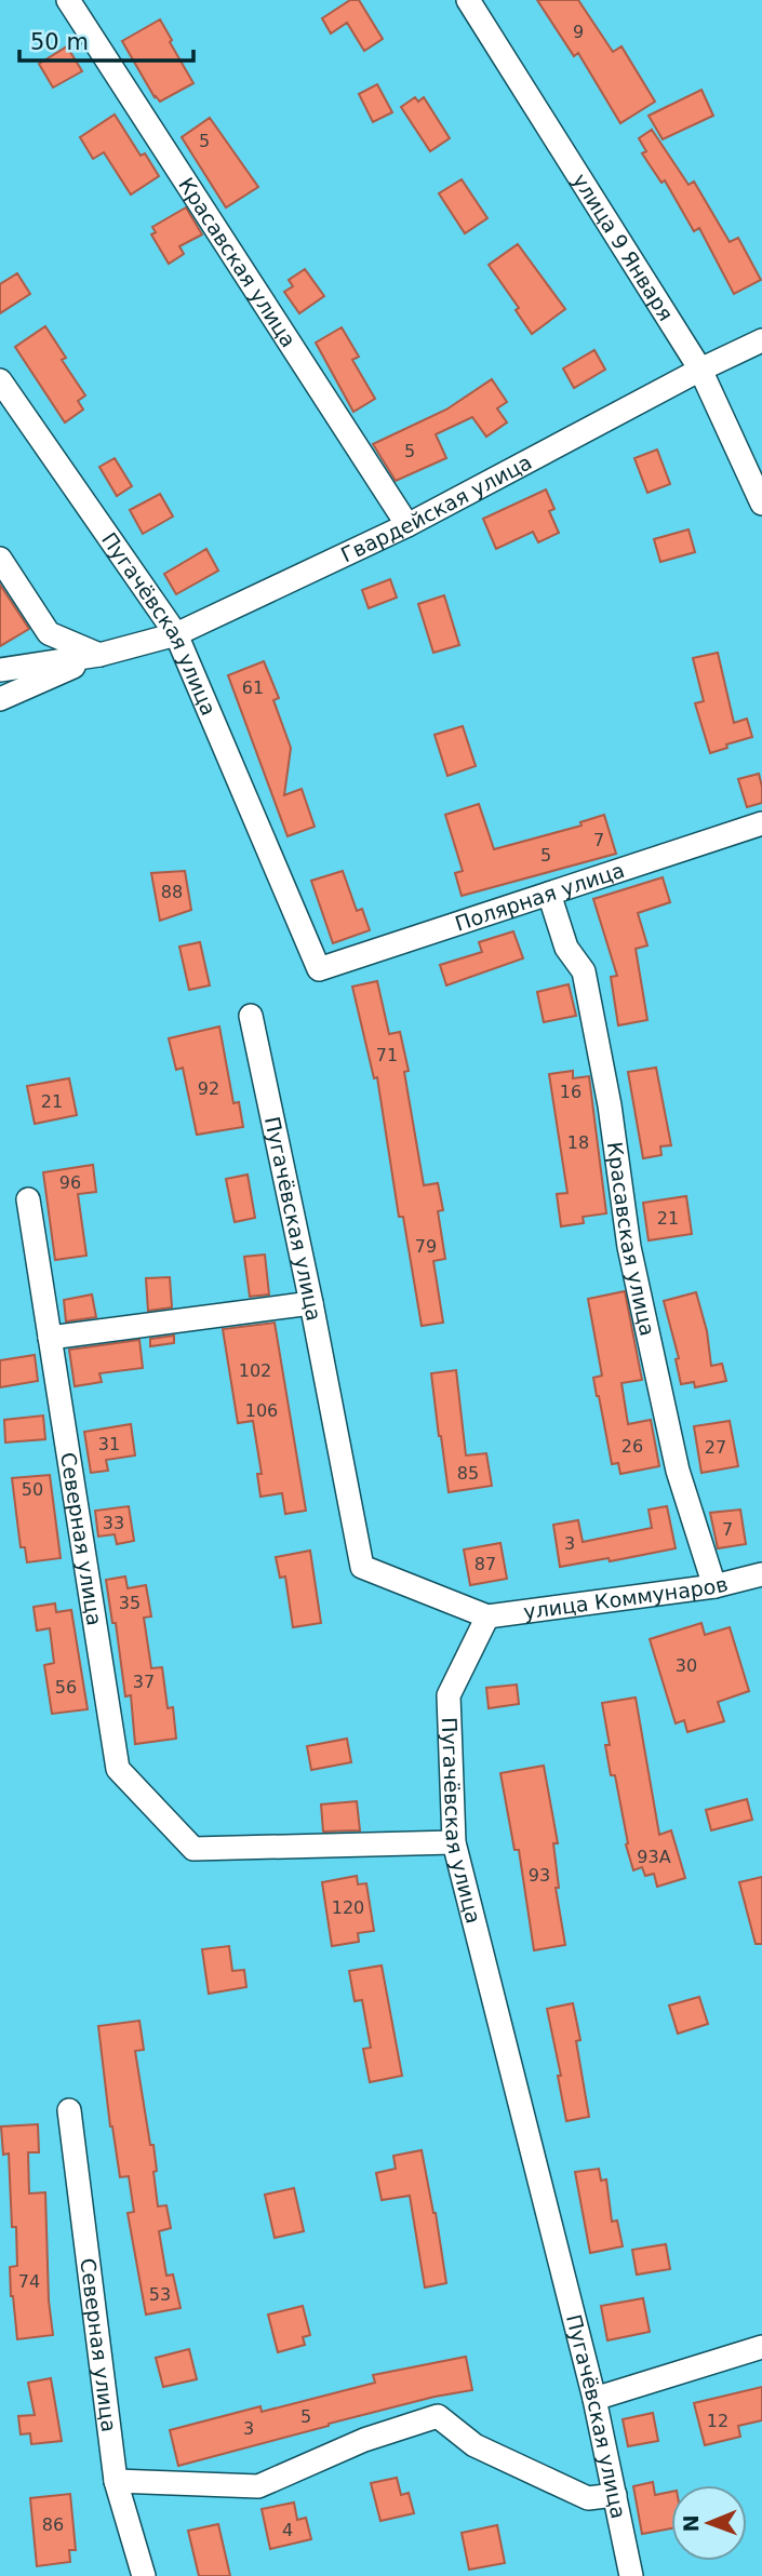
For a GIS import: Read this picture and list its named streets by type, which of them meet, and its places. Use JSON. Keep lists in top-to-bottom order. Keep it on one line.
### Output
{"streets":{"street":["улица 9 Января","Красавская улица","Гвардейская улица","Пугачёвская улица","Полярная улица","Северная улица","улица Коммунаров"]},"crossings":[["улица 9 Января","Гвардейская улица"],["Красавская улица","Гвардейская улица"],["Красавская улица","Полярная улица"],["Красавская улица","улица Коммунаров"],["Гвардейская улица","Пугачёвская улица"],["Пугачёвская улица","Полярная улица"],["Пугачёвская улица","Северная улица"],["Пугачёвская улица","улица Коммунаров"]],"house_numbers":["9","5","5","61","7","5","88","71","92","16","21","18","96","21","79","102","106","31","26","27","85","50","33","7","3","87","35","30","37","56","93А","93","120","74","53","5","12","3","86","4"],"scale_bar":"50 m","north":"left"}
